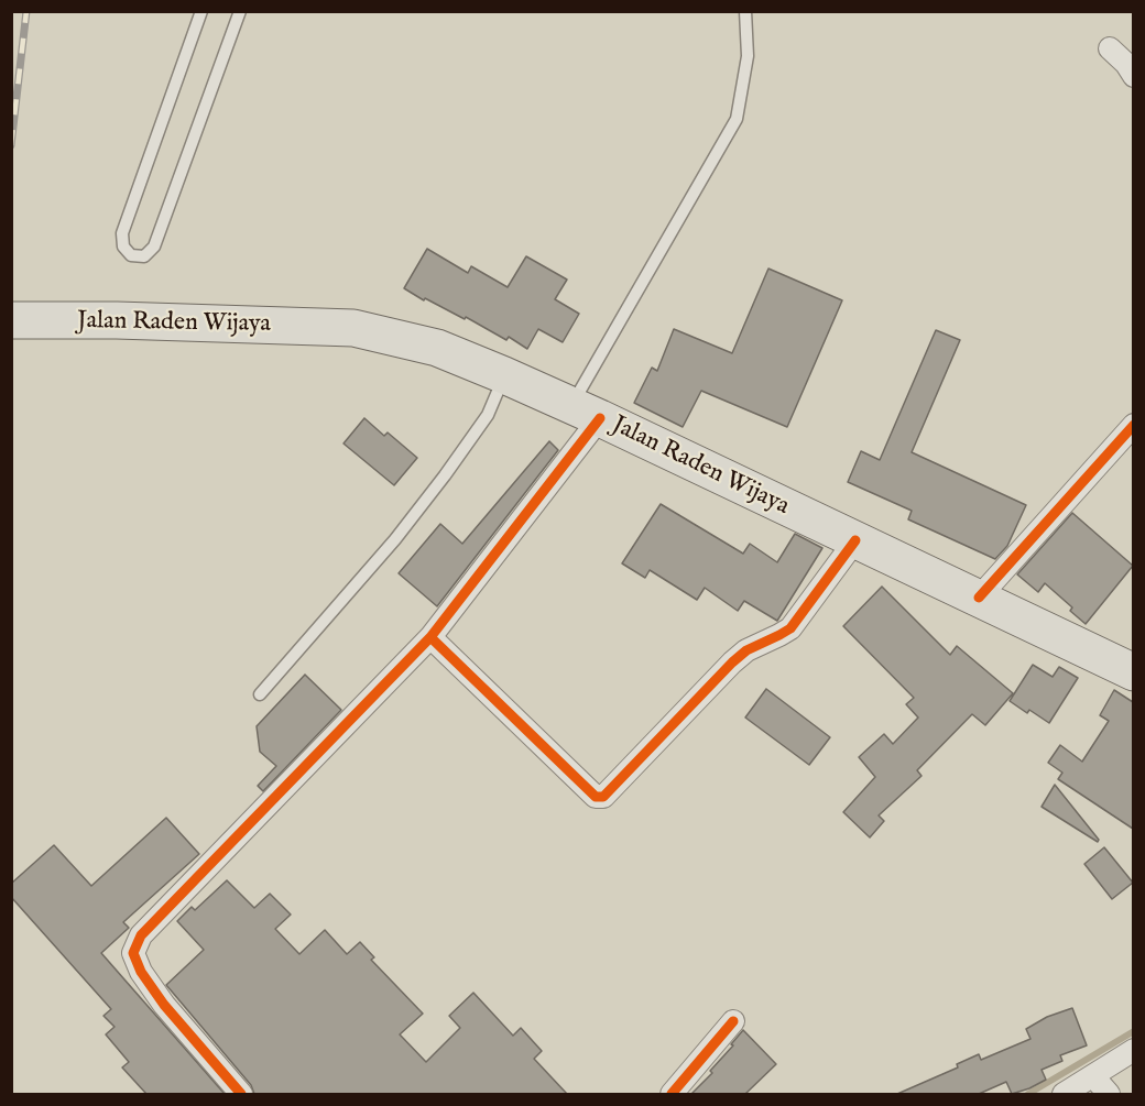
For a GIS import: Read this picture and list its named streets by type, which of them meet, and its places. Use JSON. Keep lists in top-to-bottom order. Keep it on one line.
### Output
{"streets":{"highway":["Jalan Raden Wijaya"]}}
